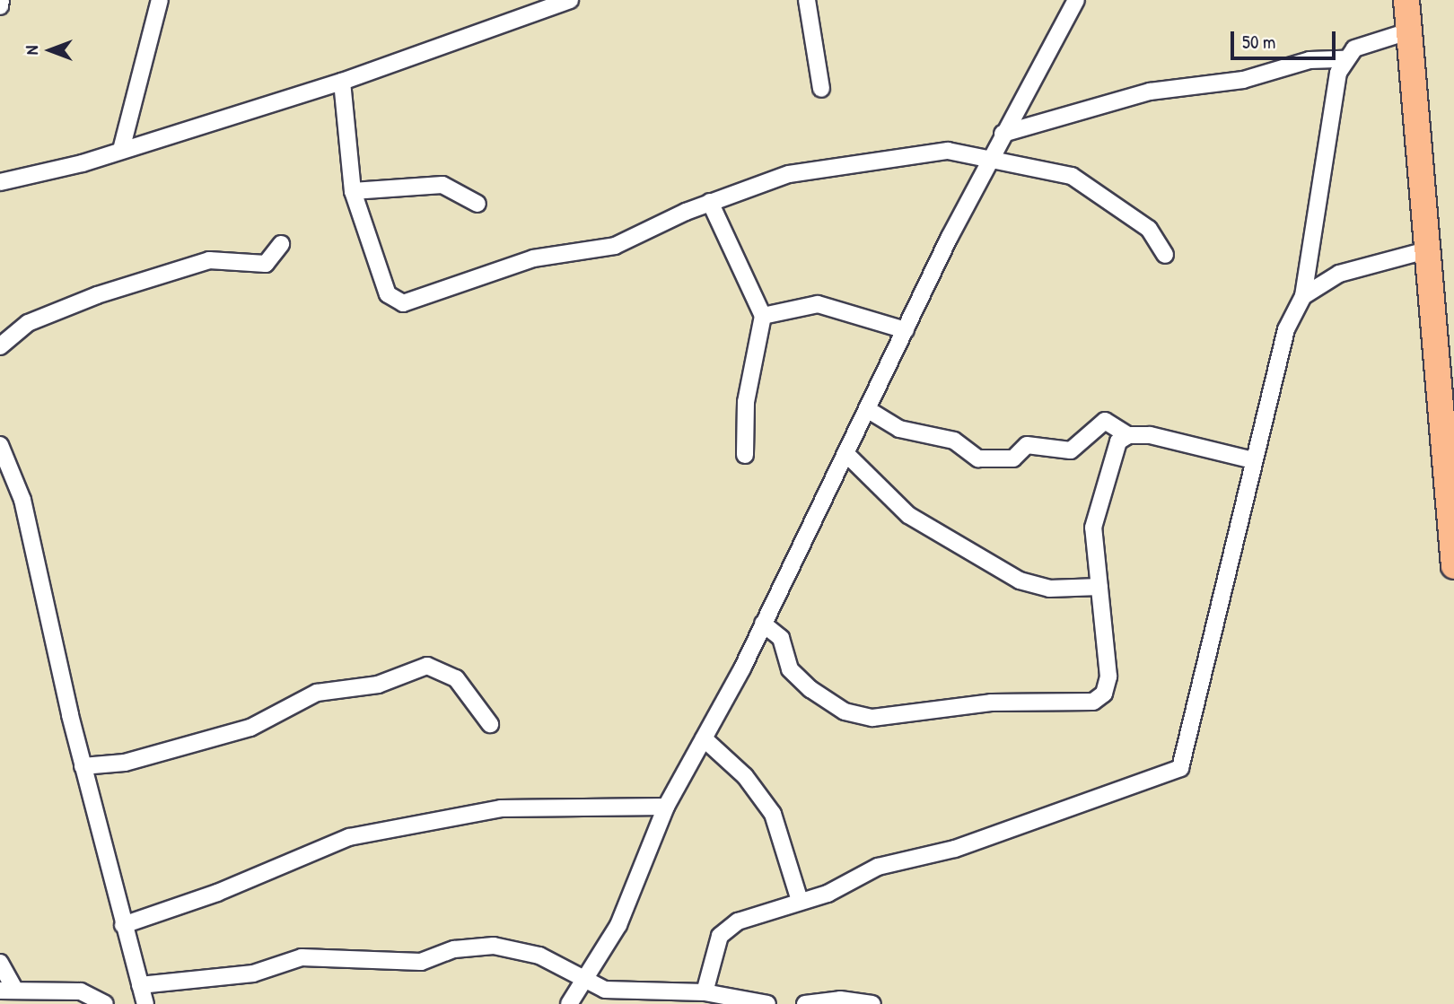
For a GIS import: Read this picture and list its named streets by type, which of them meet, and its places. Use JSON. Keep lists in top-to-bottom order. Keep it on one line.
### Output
{"scale_bar":"50 m","north":"left"}
